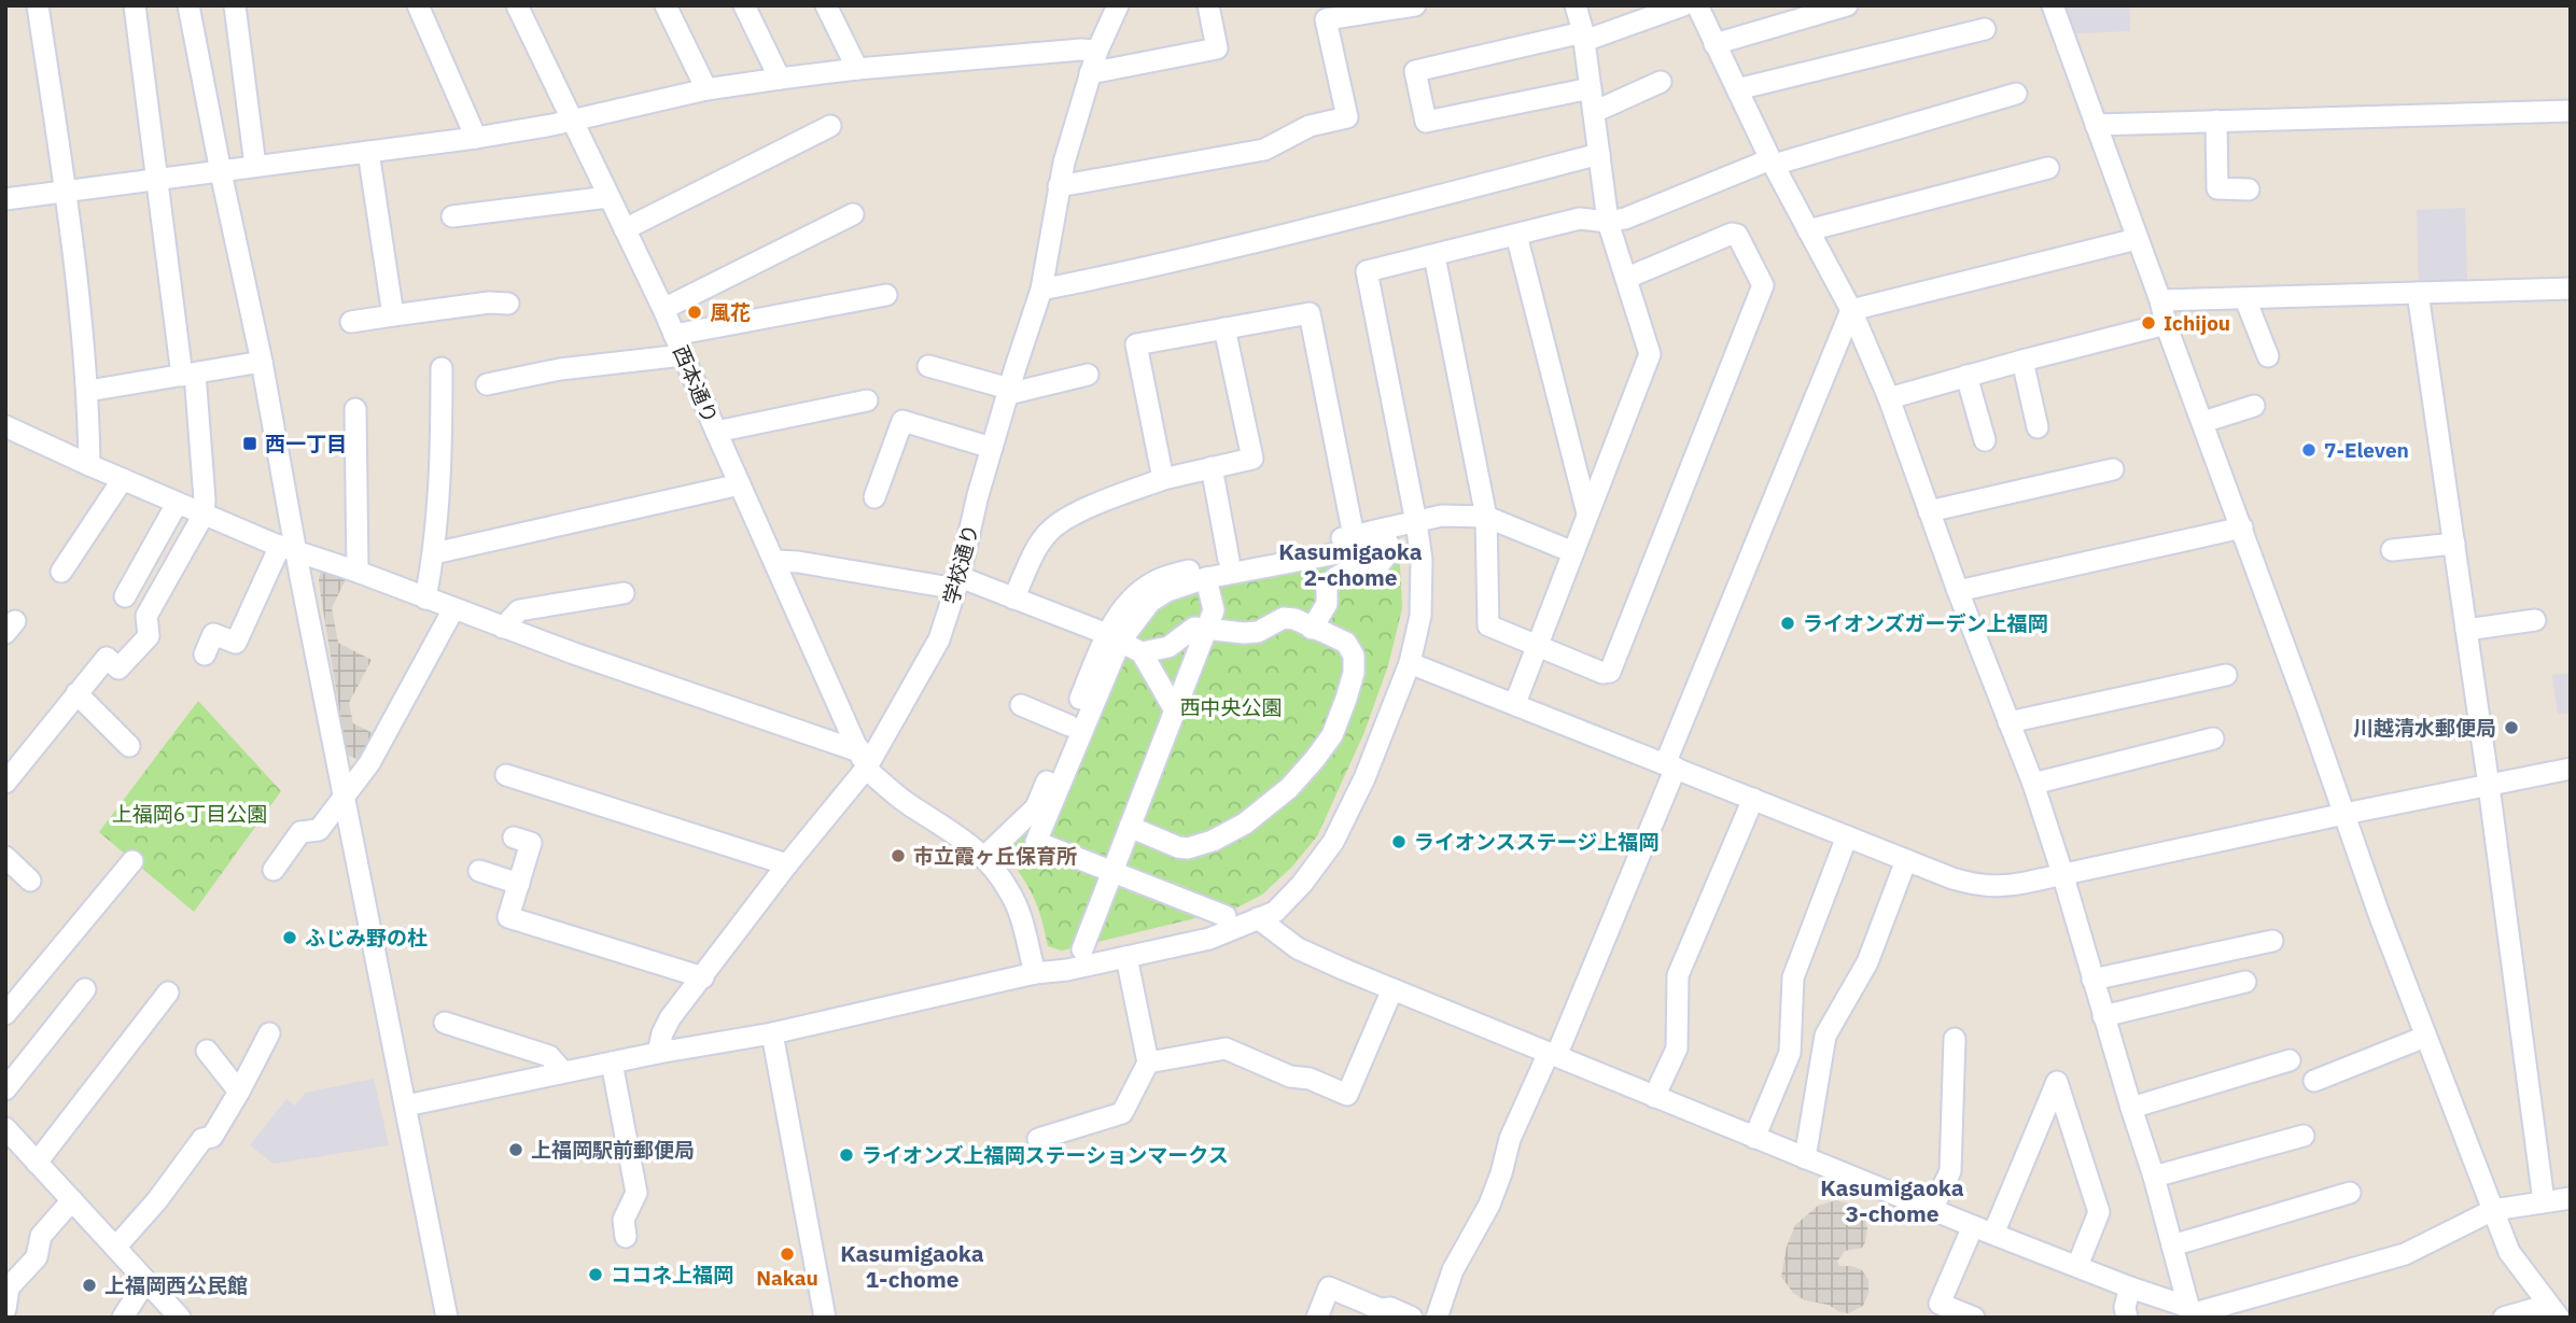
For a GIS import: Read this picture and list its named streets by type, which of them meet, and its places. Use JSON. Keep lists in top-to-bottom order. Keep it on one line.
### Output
{"streets":{"street":["西本通り","学校通り"]},"crossings":[["西本通り","学校通り"]],"districts":["Kasumigaoka 2-chome","Kasumigaoka 3-chome","Kasumigaoka 1-chome"],"parks":["西中央公園","上福岡6丁目公園"],"places":{"other":["風花","Ichijou","7-Eleven","ライオンズガーデン上福岡","川越清水郵便局","ライオンスステージ上福岡","市立霞ヶ丘保育所","ふじみ野の杜","上福岡駅前郵便局","ライオンズ上福岡ステーションマークス","Nakau","ココネ上福岡","上福岡西公民館"],"transit":["西一丁目"]}}
